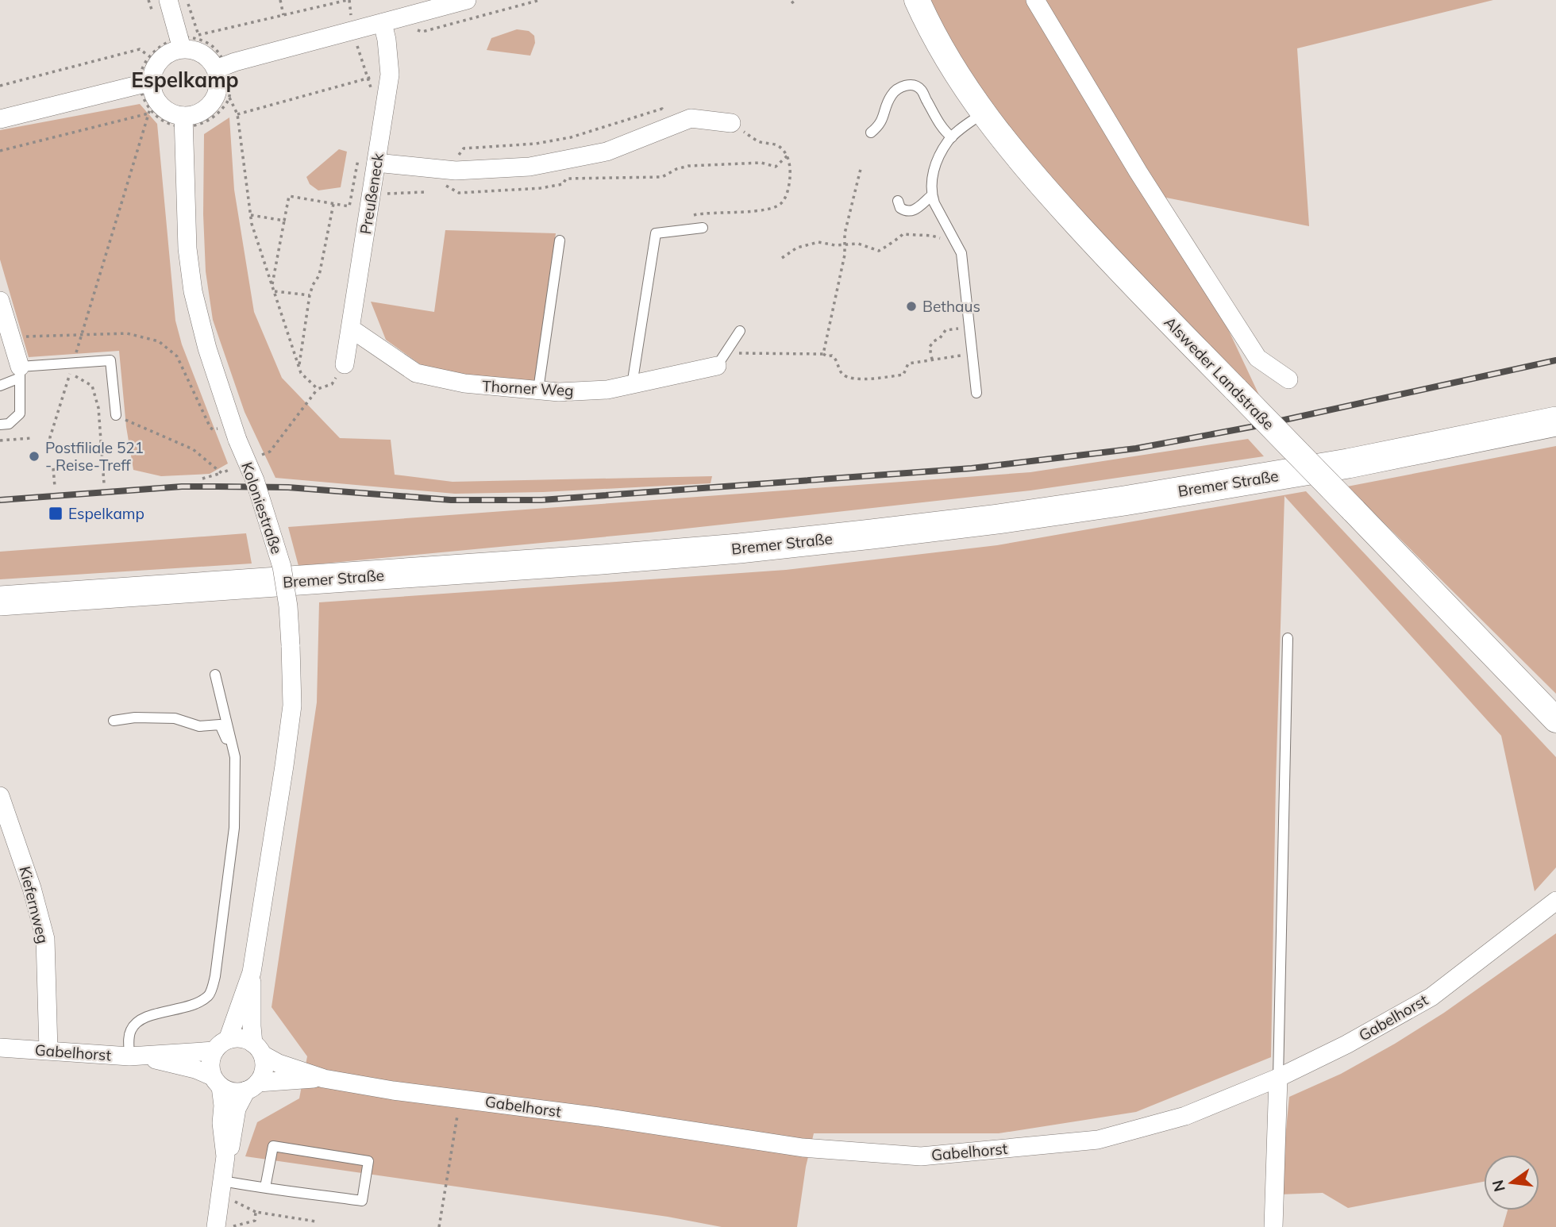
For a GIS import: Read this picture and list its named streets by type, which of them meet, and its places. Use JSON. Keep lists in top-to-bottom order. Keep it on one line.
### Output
{"streets":{"main road":["Alsweder Landstraße","Bremer Straße"],"street":["Preußeneck","Thorner Weg","Koloniestraße","Kiefernweg","Gabelhorst"]},"crossings":[["Preußeneck","Thorner Weg"],["Koloniestraße","Gabelhorst"],["Kiefernweg","Gabelhorst"]],"districts":["Espelkamp"],"places":{"other":["Bethaus","Postfiliale 521 - Reise-Treff"],"transit":["Espelkamp"]},"north":"left"}
